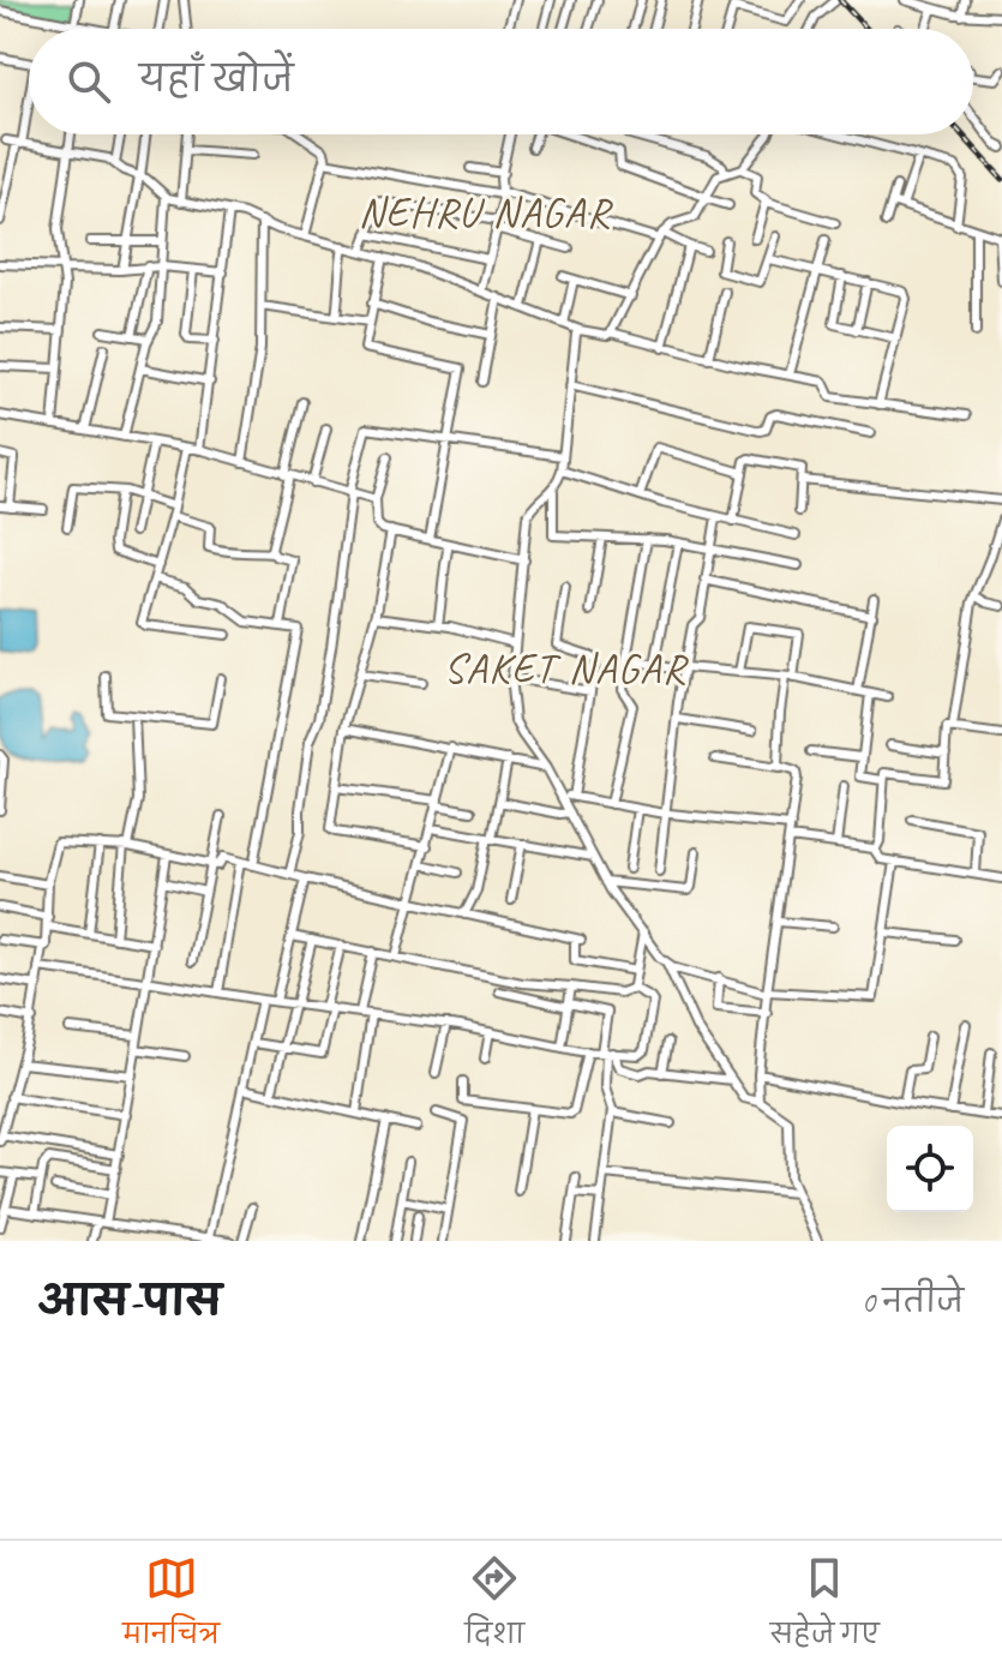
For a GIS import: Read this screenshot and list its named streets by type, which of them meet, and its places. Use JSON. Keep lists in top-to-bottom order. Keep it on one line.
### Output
{"districts":["NEHRU NAGAR","SAKET NAGAR"],"page":{"search":"यहाँ खोजें","heading":["आस-पास","0 नतीजे"],"nav":["मानचित्र","दिशा","सहेजे गए"]}}
